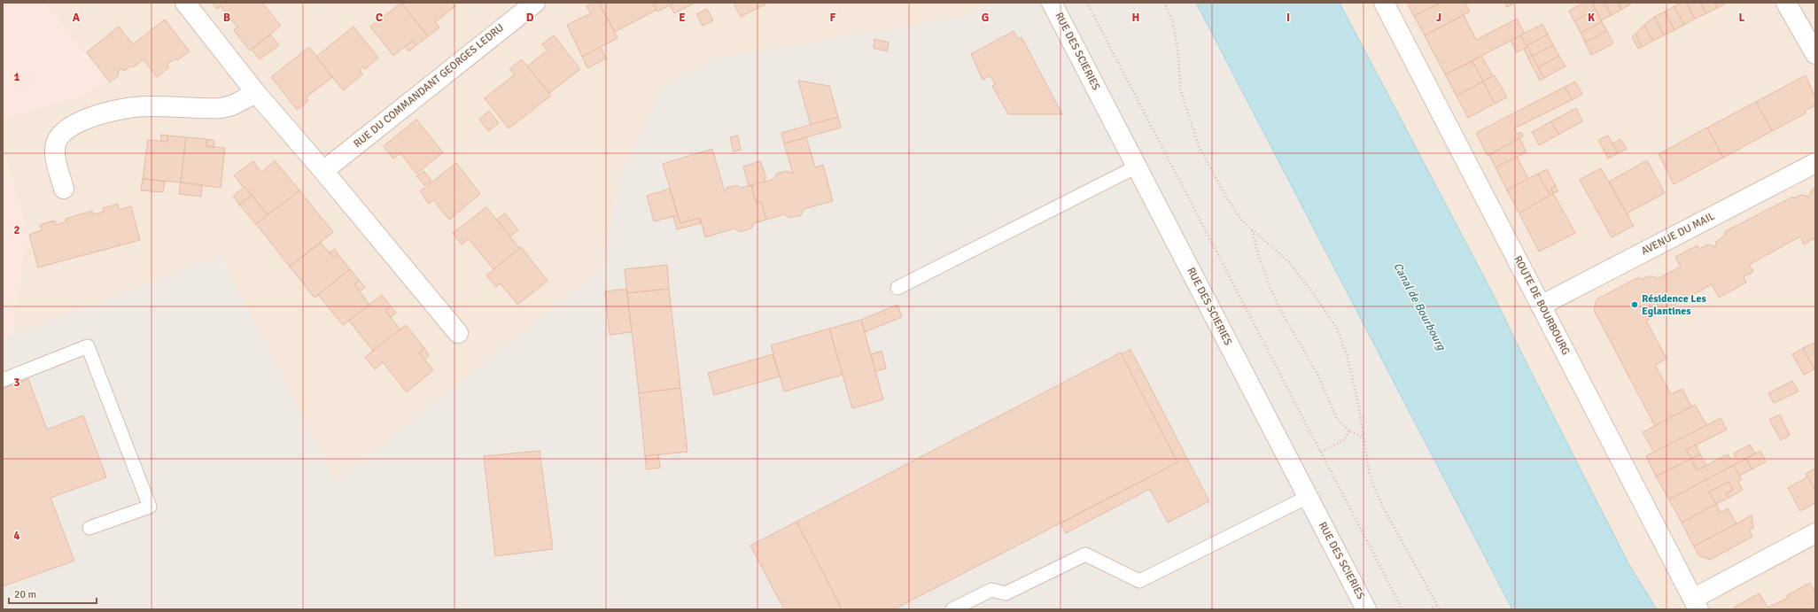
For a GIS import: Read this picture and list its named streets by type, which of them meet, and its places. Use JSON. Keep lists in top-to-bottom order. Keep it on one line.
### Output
{"streets":{"street":["RUE DES SCIERIES","RUE DU COMMANDANT GEORGES LEDRU","AVENUE DU MAIL","ROUTE DE BOURBOURG"]},"crossings":[["AVENUE DU MAIL","ROUTE DE BOURBOURG"]],"water":["Canal de Bourbourg"],"places":["Résidence Les Eglantines"],"scale_bar":"20 m","grid":{"columns":["A","B","C","D","E","F","G","H","I","J","K","L"],"rows":["1","2","3","4"]}}
